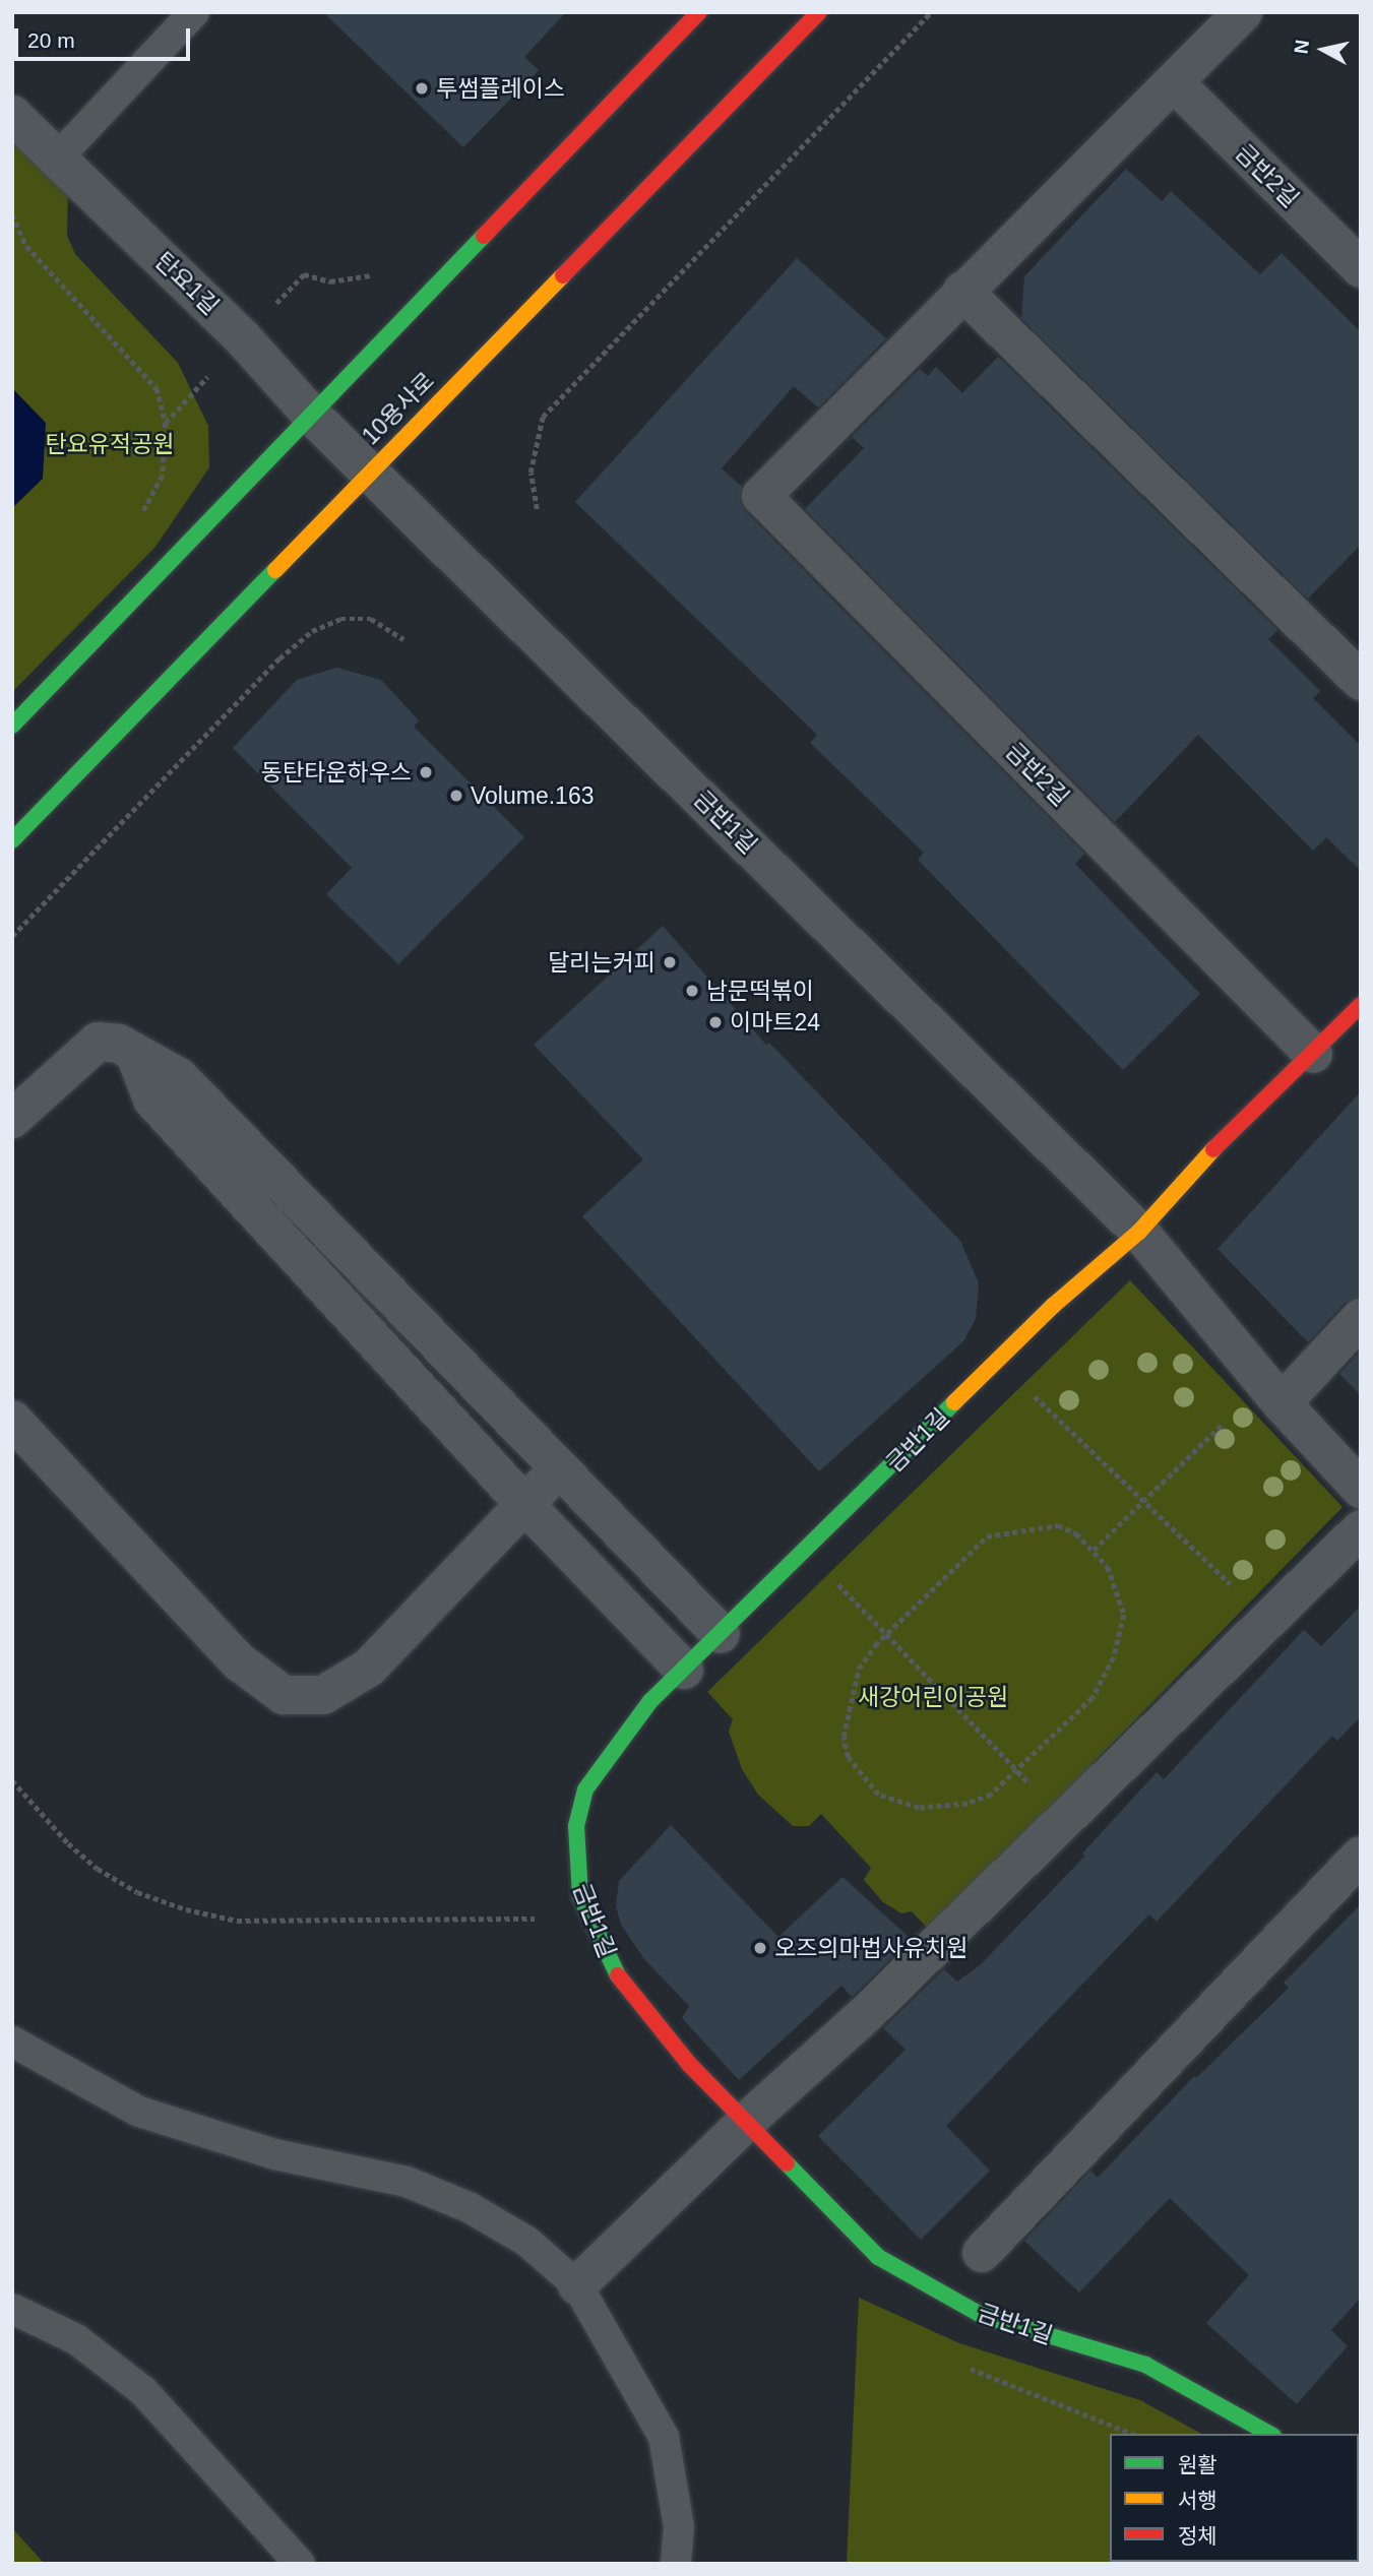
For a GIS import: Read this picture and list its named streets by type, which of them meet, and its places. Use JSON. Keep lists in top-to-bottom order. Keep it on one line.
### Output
{"streets":{"street":["금반2길","탄요1길","10용사로","금반1길"]},"crossings":[["탄요1길","금반1길"],["10용사로","금반1길"]],"parks":["탄요유적공원","새강어린이공원"],"places":["투썸플레이스","동탄타운하우스","Volume.163","달리는커피","남문떡볶이","이마트24","오즈의마법사유치원"],"legend":["원활","서행","정체"],"scale_bar":"20 m","north":"left"}
